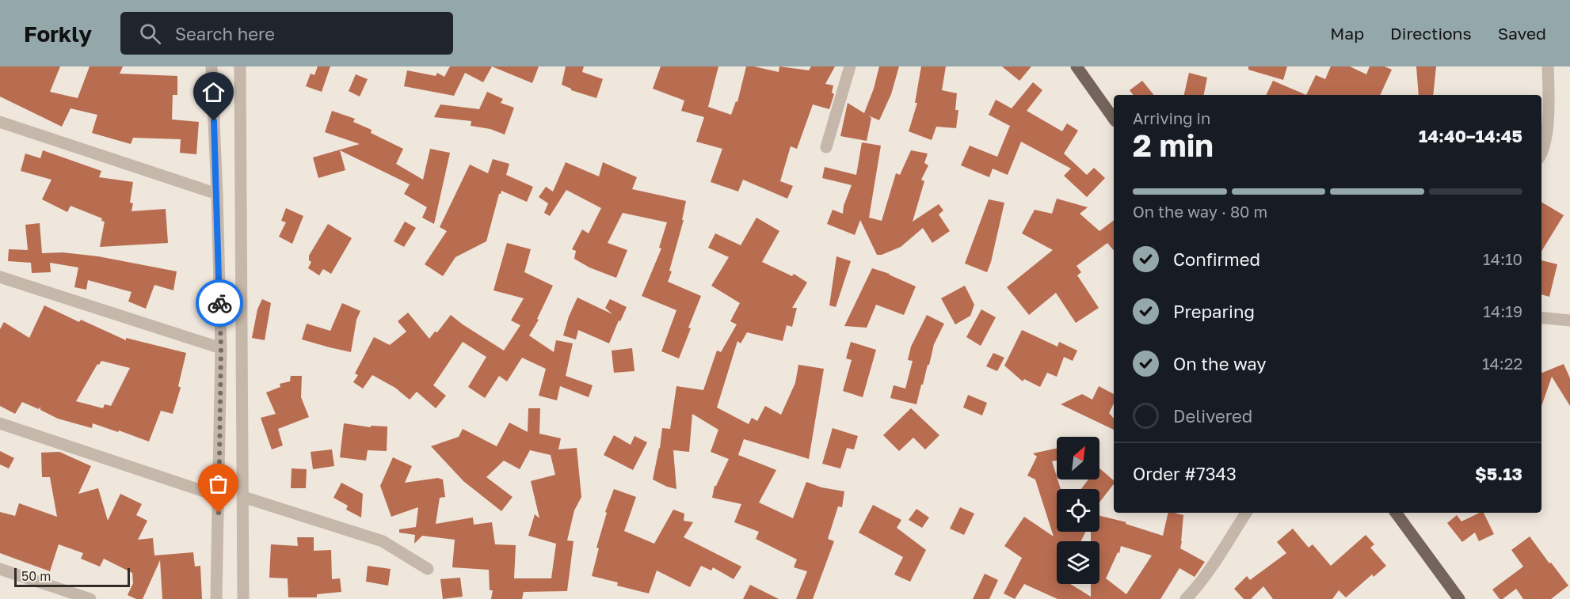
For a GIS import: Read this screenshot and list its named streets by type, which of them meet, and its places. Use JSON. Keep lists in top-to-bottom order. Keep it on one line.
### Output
{"scale_bar":"50 m","north":"top right","page":{"header":"Forkly","search":"Search here","nav":["Map","Directions","Saved"],"heading":["2 min","Arriving in","14:40–14:45"],"panel":["Order #7343","$5.13"],"bar":"On the way · 80 m","list":[["Confirmed","14:10"],["Preparing","14:19"],["On the way","14:22"],"Delivered"],"scale":"50 m"}}
